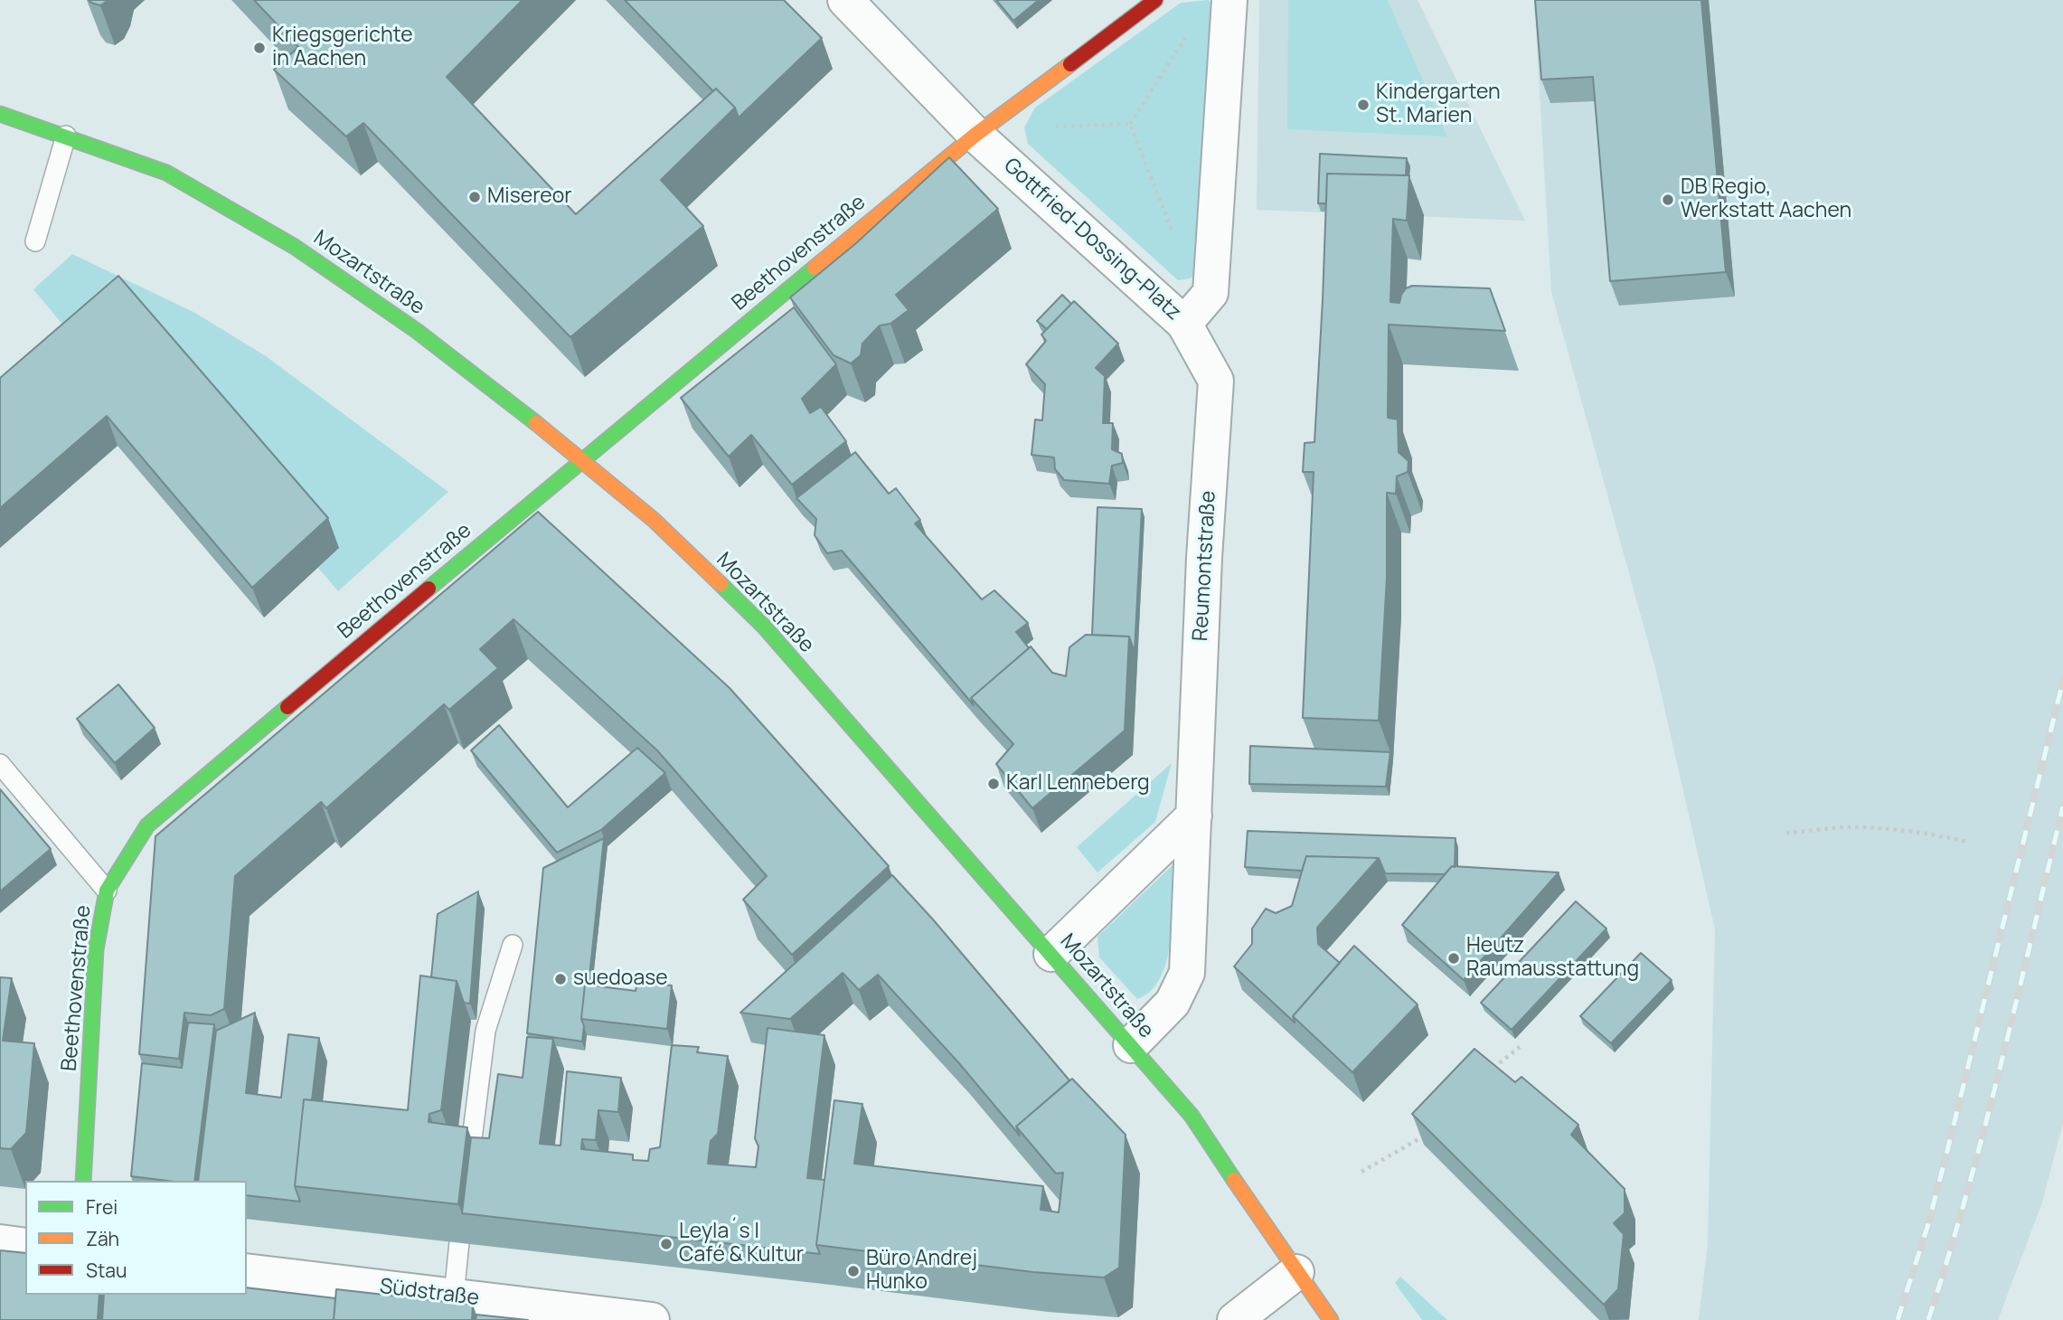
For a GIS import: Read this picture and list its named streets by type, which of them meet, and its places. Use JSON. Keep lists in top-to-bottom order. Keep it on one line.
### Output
{"streets":{"main road":["Beethovenstraße","Mozartstraße"],"street":["Gottfried-Dossing-Platz","Reumontstraße","Südstraße"]},"crossings":[["Gottfried-Dossing-Platz","Beethovenstraße"],["Gottfried-Dossing-Platz","Reumontstraße"],["Beethovenstraße","Mozartstraße"],["Mozartstraße","Reumontstraße"]],"places":["Kriegsgerichte in Aachen","Kindergarten St. Marien","Misereor","DB Regio, Werkstatt Aachen","Karl Lenneberg","Heutz Raumausstattung","suedoase","Leyla´s | Café & Kultur","Büro Andrej Hunko"],"legend":["Frei","Zäh","Stau"]}
